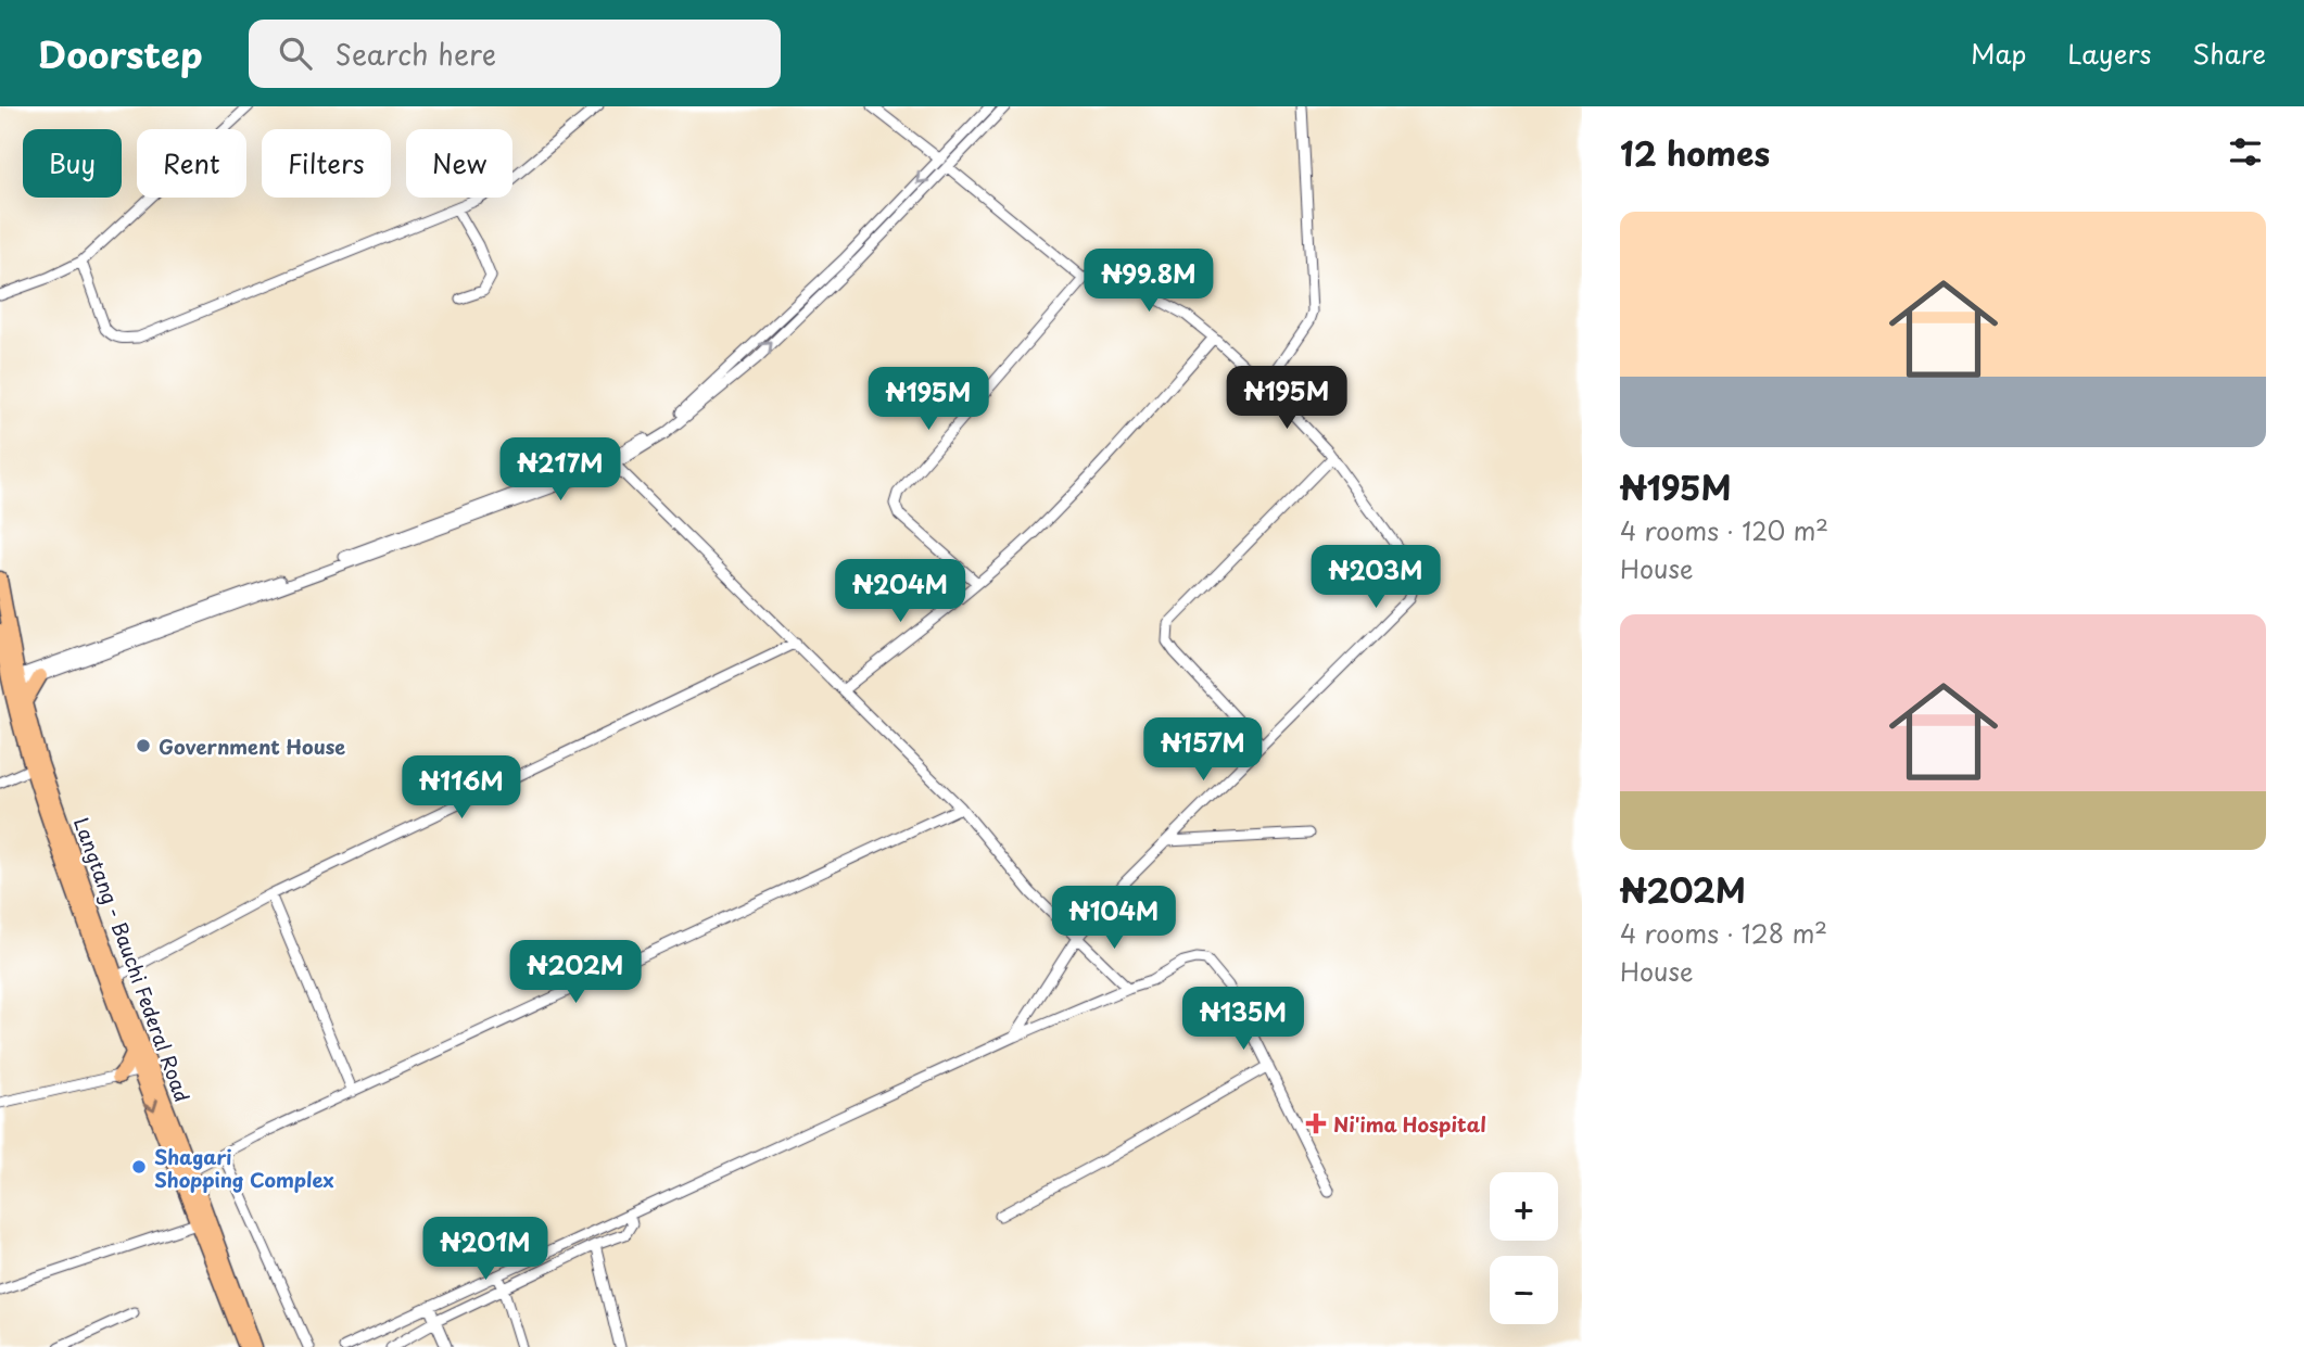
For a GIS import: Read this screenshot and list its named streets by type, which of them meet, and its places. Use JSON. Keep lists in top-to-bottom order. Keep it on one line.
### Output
{"streets":{"main road":["Langtang - Bauchi Federal Road"]},"places":{"other":["Government House","Shagari Shopping Complex"],"health":["Ni'ima Hospital"]},"page":{"header":"Doorstep","search":"Search here","nav":["Map","Layers","Share"],"heading":"12 homes","chip":["Buy","Rent","Filters","New"],"list":[{"name":"₦195M","note":"4 rooms · 120 m² · House"},{"name":"₦202M","note":"4 rooms · 128 m² · House"}],"price":["₦99.8M","₦195M","₦195M","₦217M","₦203M","₦204M","₦157M","₦116M","₦104M","₦202M","₦135M","₦201M"],"map_buttons":["+","−"]}}
